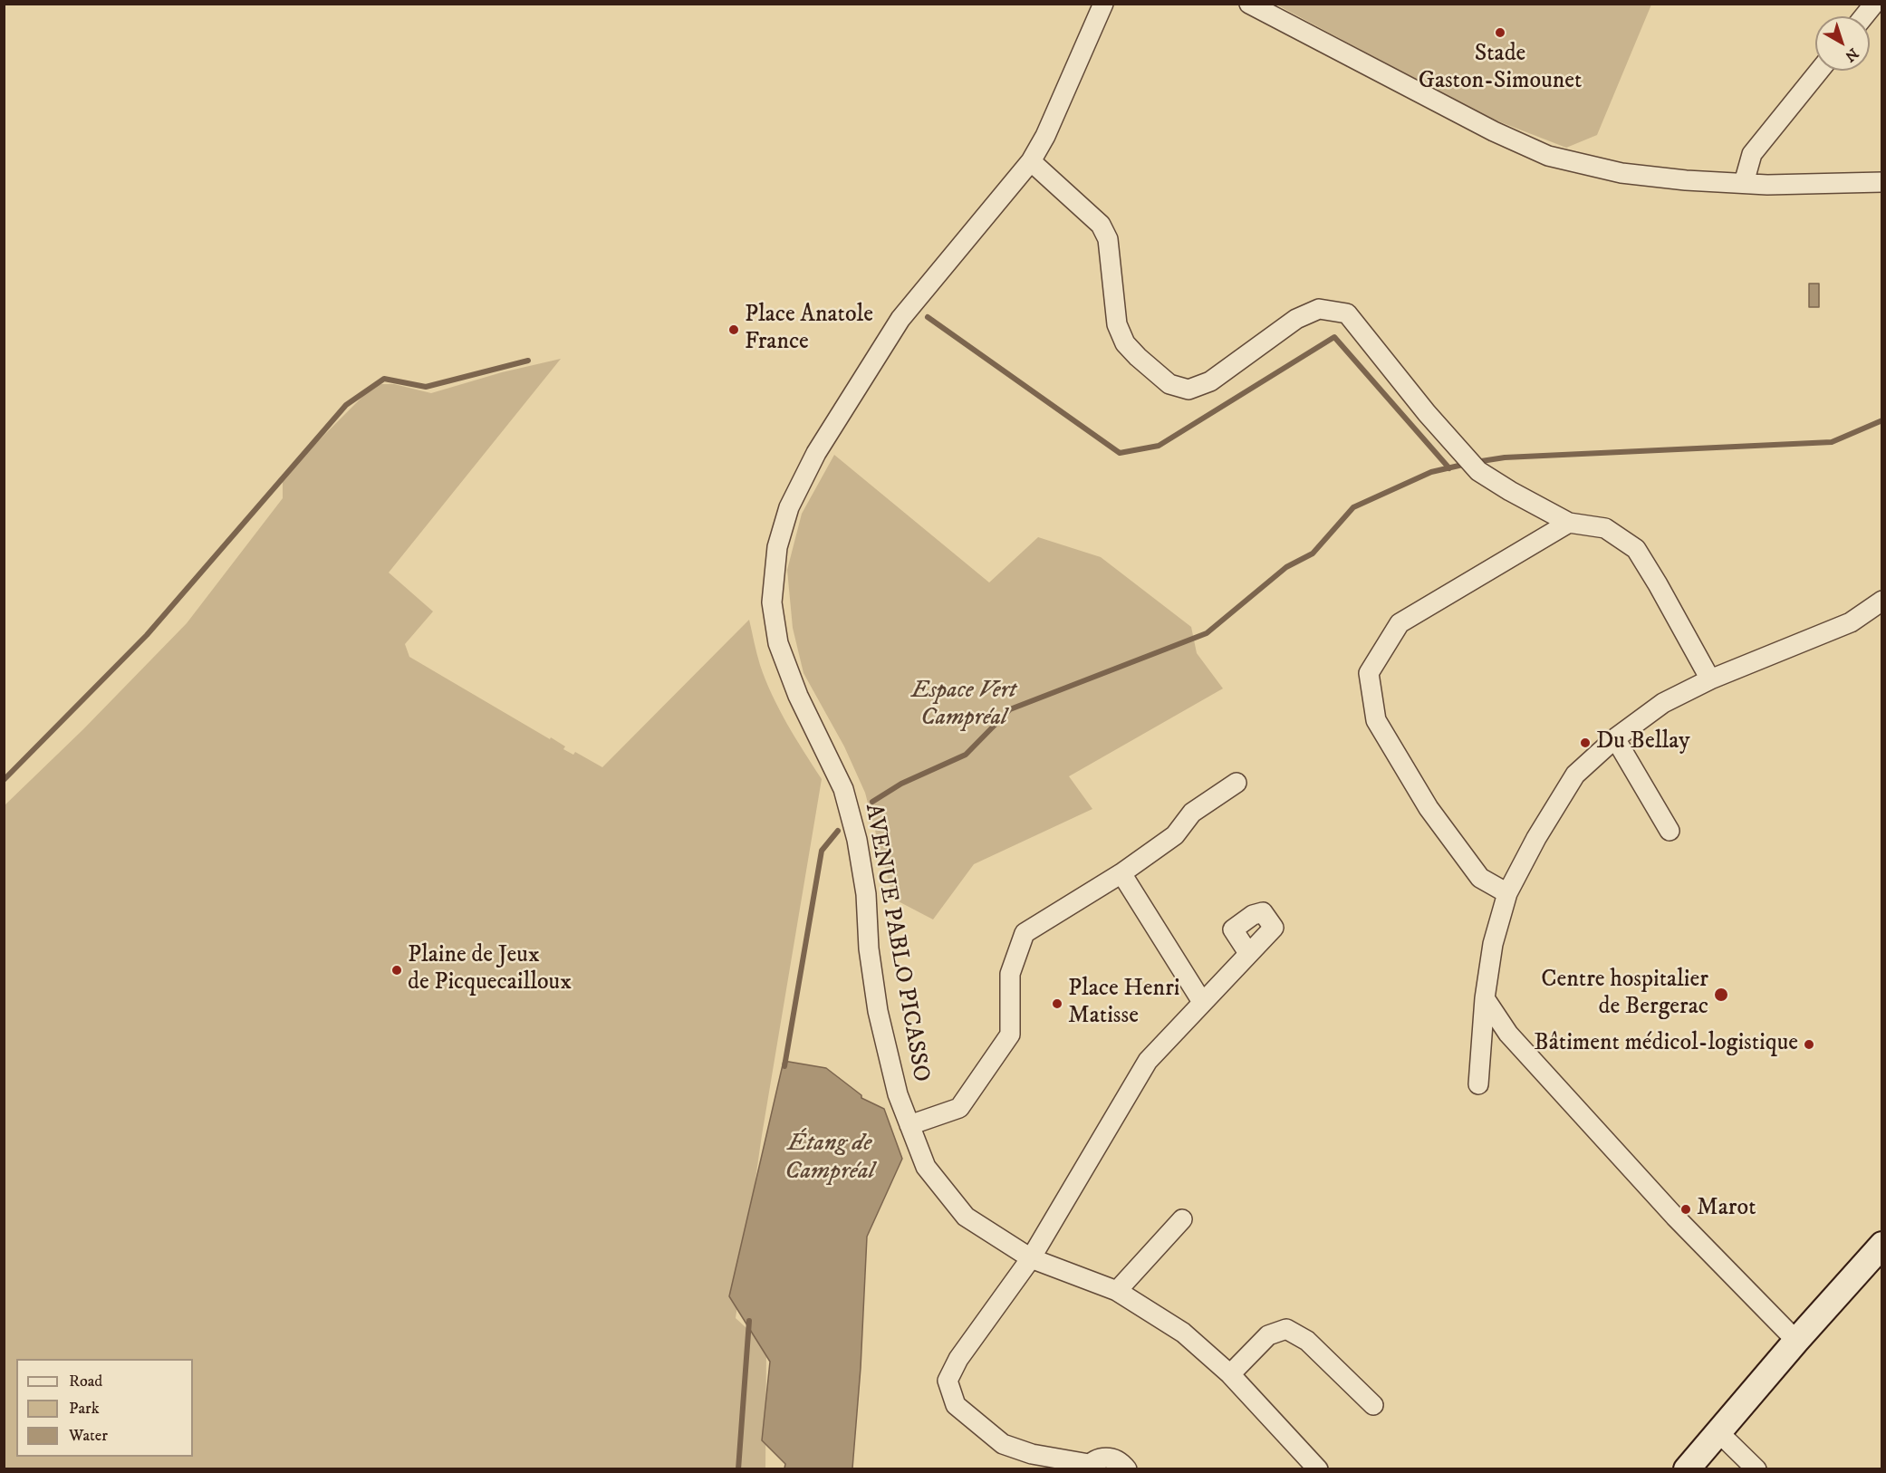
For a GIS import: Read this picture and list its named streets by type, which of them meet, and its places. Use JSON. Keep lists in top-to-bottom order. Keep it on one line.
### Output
{"streets":{"street":["AVENUE PABLO PICASSO"]},"water":["Étang de Campréal"],"parks":["Espace Vert Campréal"],"places":["Stade Gaston-Simounet","Place Anatole France","Du Bellay","Plaine de Jeux de Picquecailloux","Centre hospitalier de Bergerac","Place Henri Matisse","Bâtiment médicol-logistique","Marot"],"legend":["Road","Park","Water"],"north":"bottom right"}
